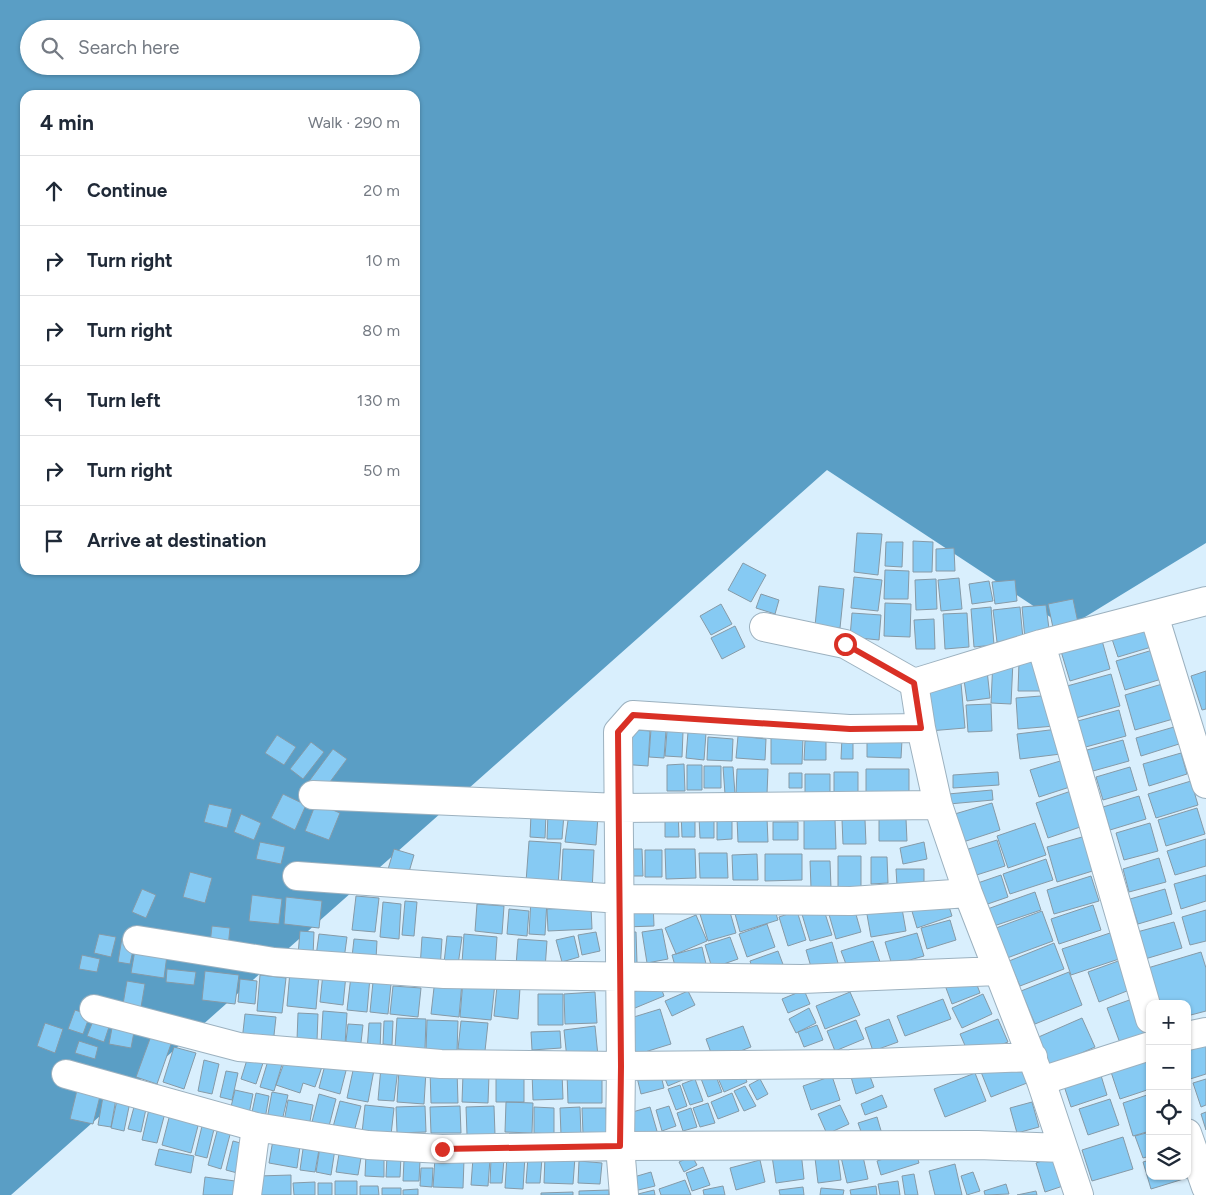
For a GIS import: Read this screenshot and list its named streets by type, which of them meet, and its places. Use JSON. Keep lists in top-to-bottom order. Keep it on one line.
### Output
{"page":{"search":"Search here","heading":["4 min","Walk · 290 m"],"list":[["Continue","20 m"],["Turn right","10 m"],["Turn right","80 m"],["Turn left","130 m"],["Turn right","50 m"],"Arrive at destination"],"map_buttons":["+","−"]}}
